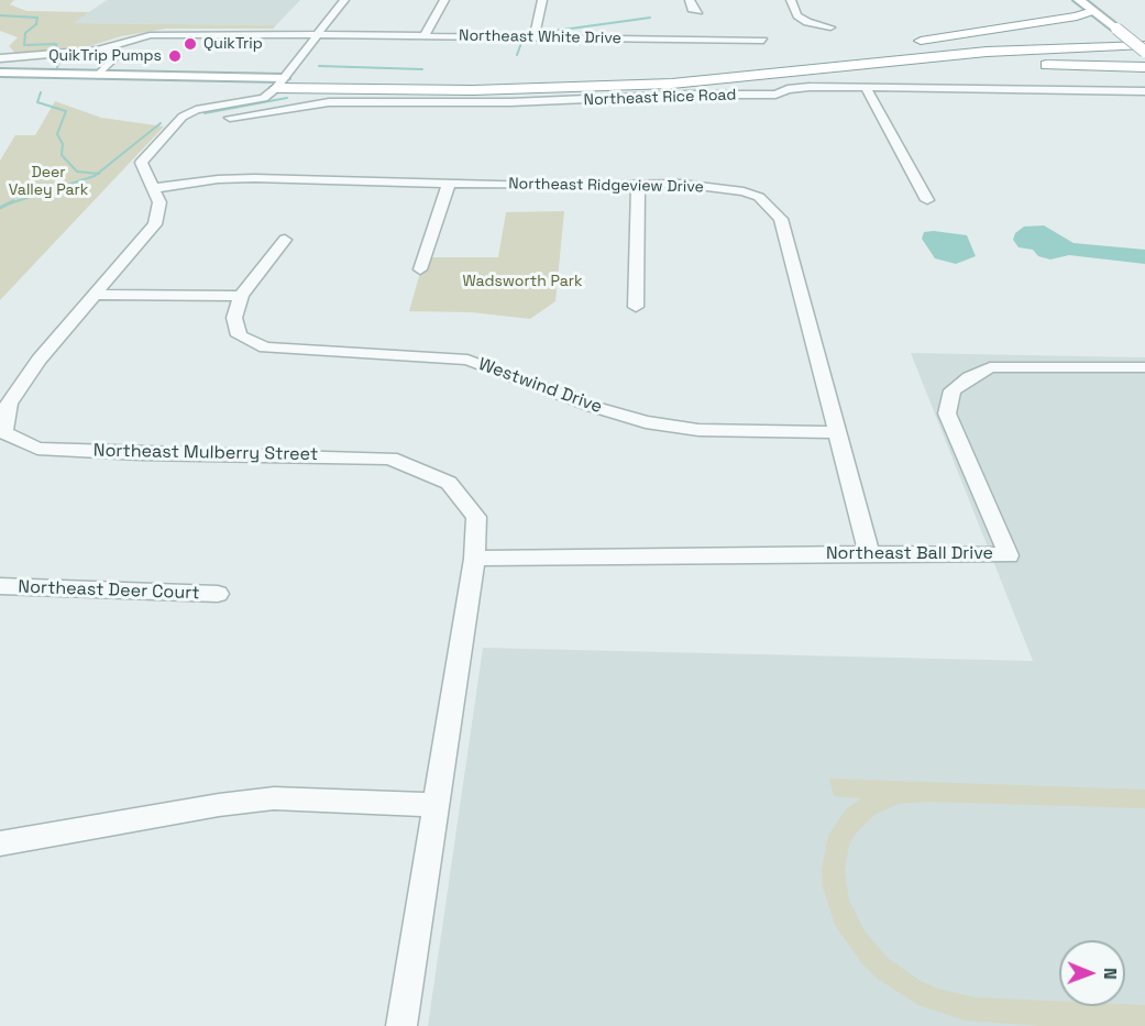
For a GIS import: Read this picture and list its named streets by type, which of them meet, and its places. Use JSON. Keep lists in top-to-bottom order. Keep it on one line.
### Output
{"streets":{"street":["Northeast White Drive","Northeast Rice Road","Northeast Ridgeview Drive","Westwind Drive","Northeast Mulberry Street","Northeast Ball Drive","Northeast Deer Court"]},"crossings":[["Northeast Rice Road","Northeast Mulberry Street"],["Northeast Ridgeview Drive","Westwind Drive"],["Northeast Ridgeview Drive","Northeast Mulberry Street"],["Northeast Ridgeview Drive","Northeast Ball Drive"],["Northeast Mulberry Street","Northeast Ball Drive"]],"parks":["Deer Valley Park","Wadsworth Park"],"places":["QuikTrip","QuikTrip Pumps"],"north":"right"}
